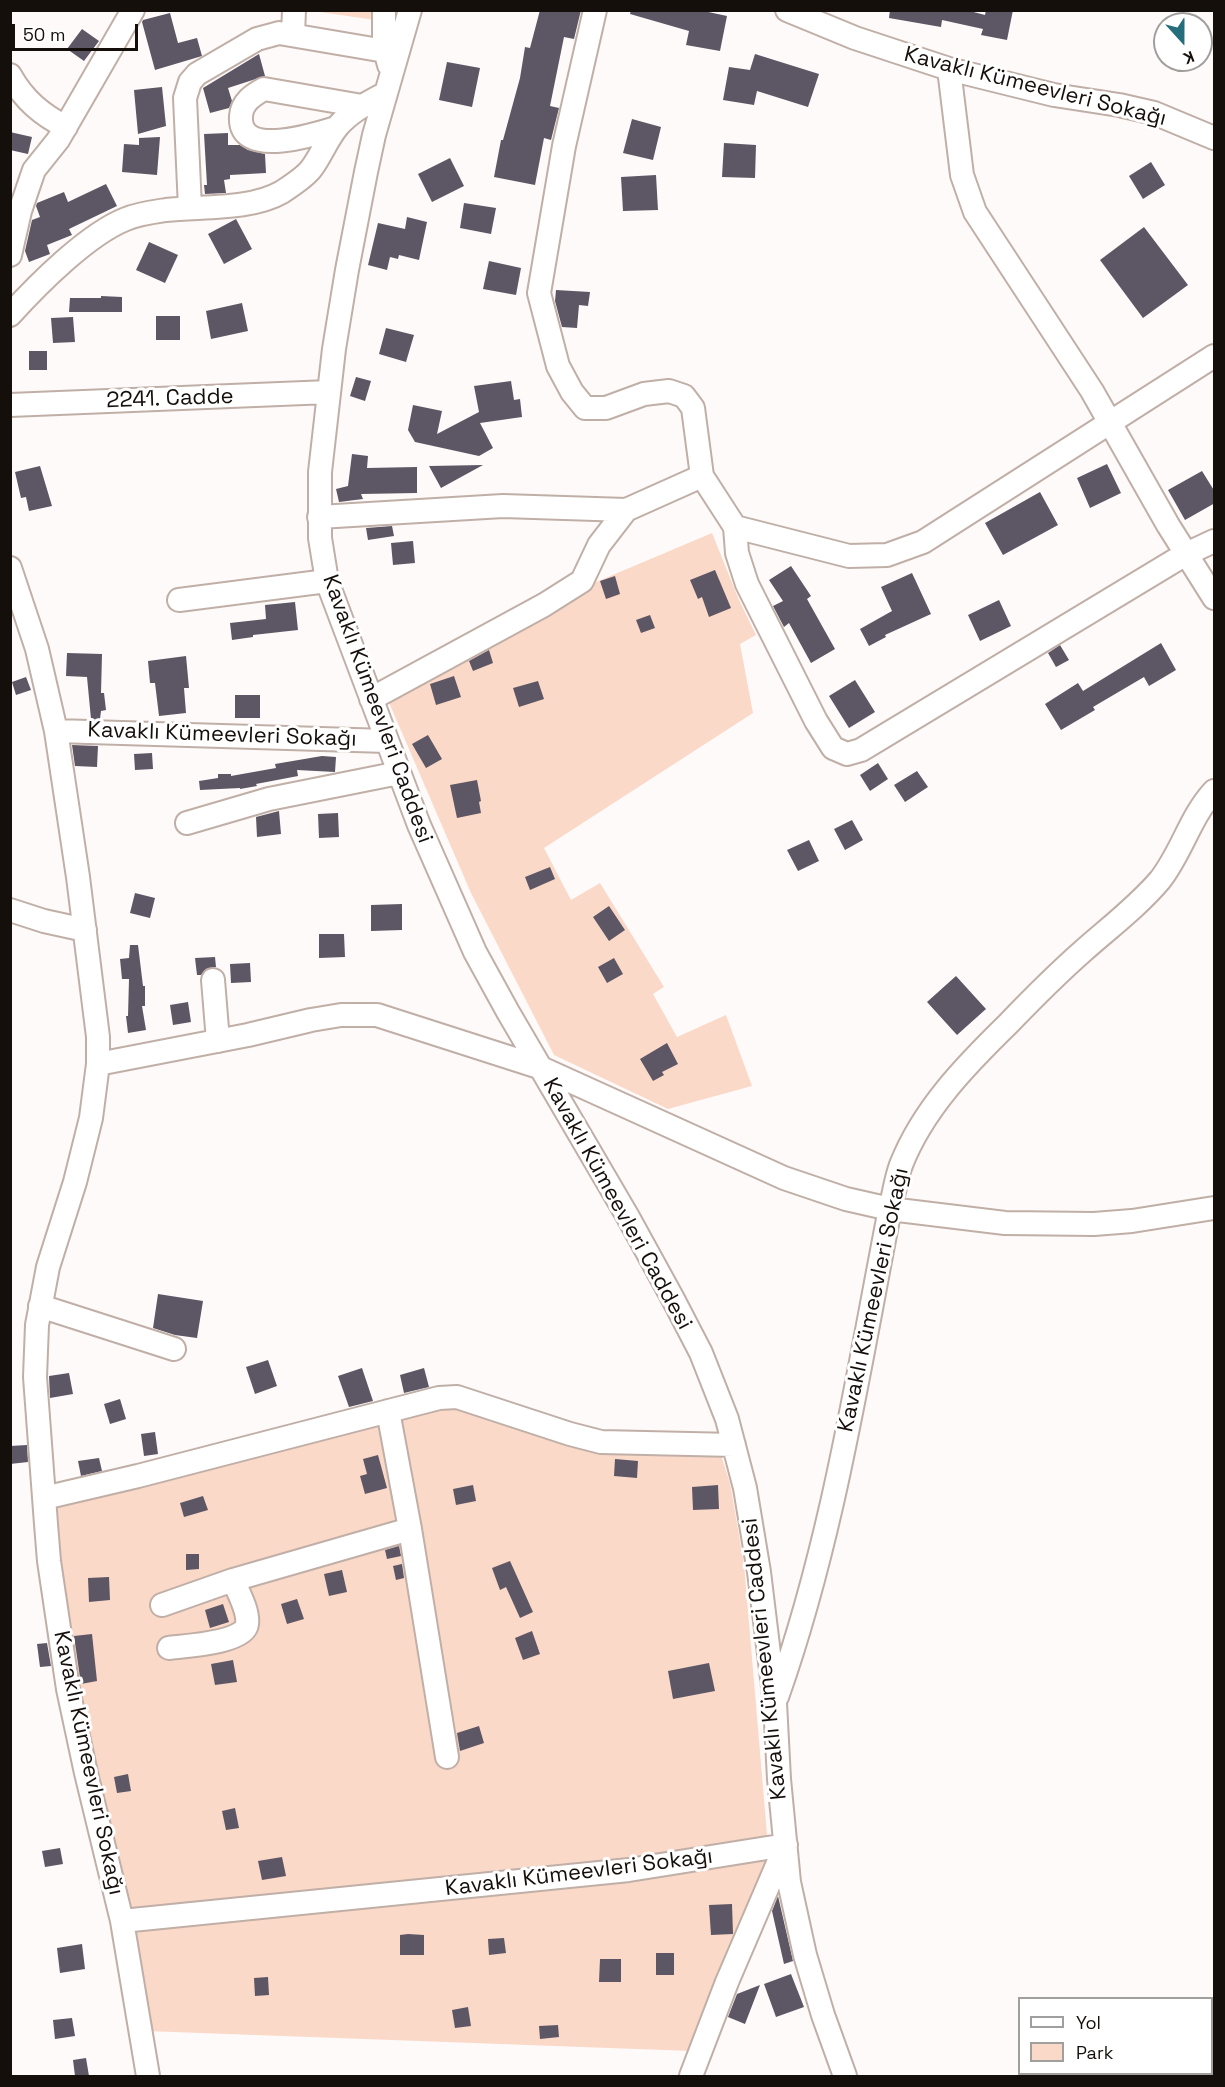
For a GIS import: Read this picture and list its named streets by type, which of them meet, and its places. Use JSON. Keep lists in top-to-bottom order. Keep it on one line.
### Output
{"streets":{"street":["Kavaklı Kümeevleri Sokağı","2241. Cadde","Kavaklı Kümeevleri Caddesi"]},"crossings":[["Kavaklı Kümeevleri Sokağı","Kavaklı Kümeevleri Caddesi"],["2241. Cadde","Kavaklı Kümeevleri Caddesi"]],"legend":["Yol","Park"],"scale_bar":"50 m","north":"bottom"}
